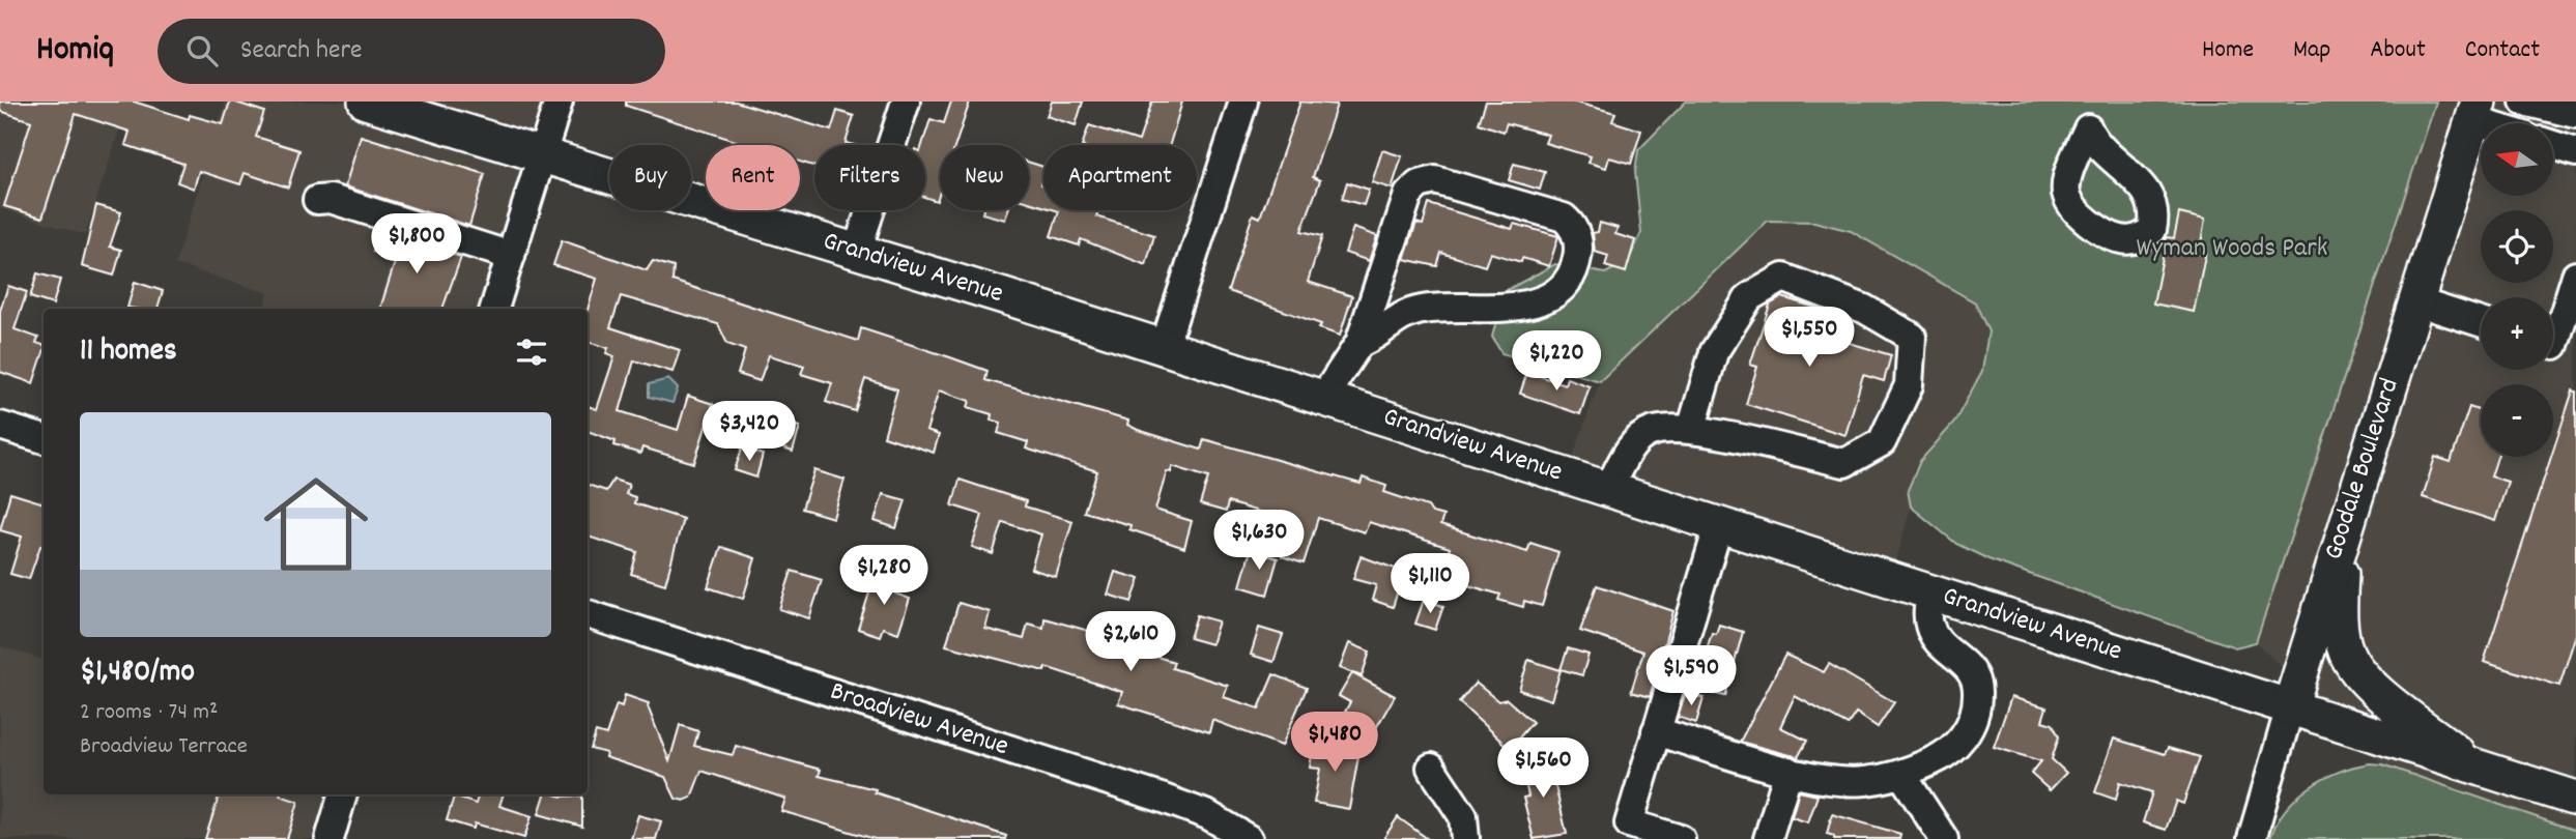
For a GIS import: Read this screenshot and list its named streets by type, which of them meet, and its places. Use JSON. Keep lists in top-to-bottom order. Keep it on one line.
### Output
{"streets":{"main road":["Grandview Avenue","Goodale Boulevard"],"street":["Broadview Avenue"]},"crossings":[["Grandview Avenue","Goodale Boulevard"]],"parks":["Wyman Woods Park"],"north":"left","page":{"header":"Homiq","search":"Search here","nav":["Home","Map","About","Contact"],"map_buttons":["+","−"],"chip":["Buy","Rent","Filters","New","Apartment"],"price":["$1,800","$1,550","$1,220","$3,420","$1,630","$1,280","$1,110","$2,610","$1,590","$1,480","$1,560"],"heading":"11 homes","list":[{"name":"$1,480/mo","note":"2 rooms · 74 m² · Broadview Terrace"}]}}
